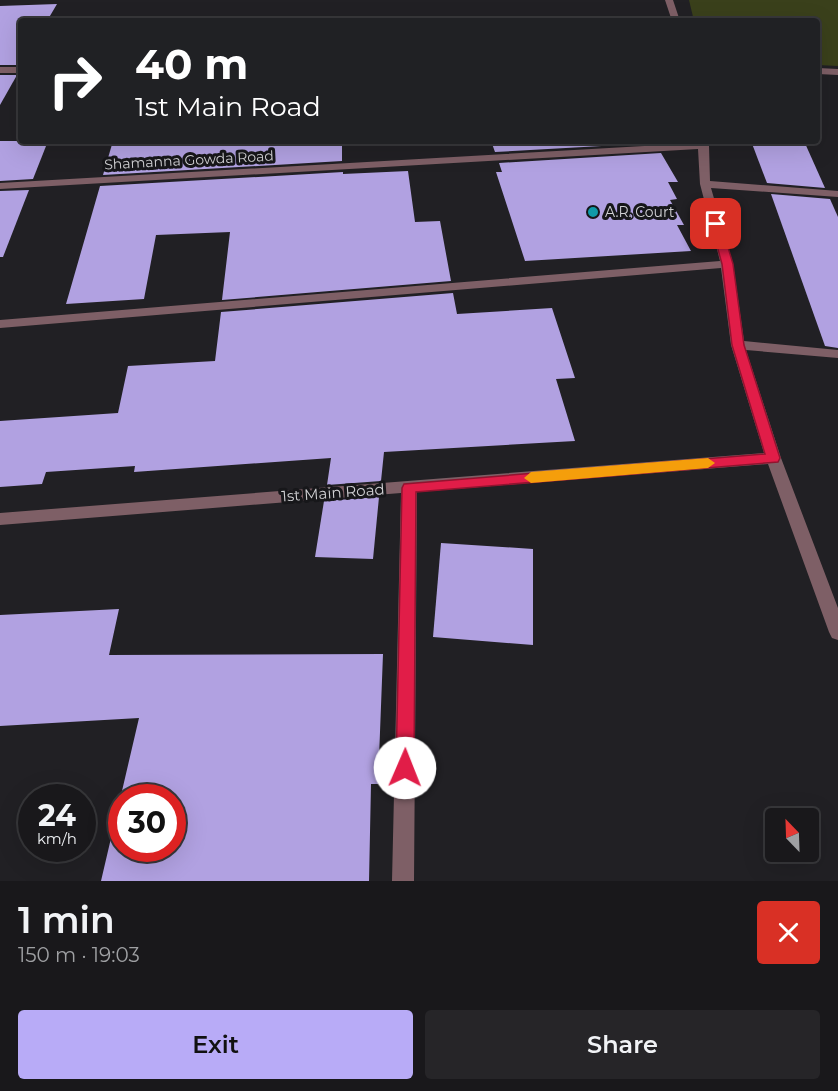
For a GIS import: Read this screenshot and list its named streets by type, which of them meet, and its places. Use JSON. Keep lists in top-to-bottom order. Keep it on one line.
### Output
{"streets":{"street":["Shamanna Gowda Road","1st Main Road"]},"places":["A.R. Court"],"north":"top left","page":{"turn":["40 m","1st Main Road"],"speed":"24 km/h","limit":"30","heading":["1 min","150 m · 19:03"],"buttons":["Exit","Share"]}}
